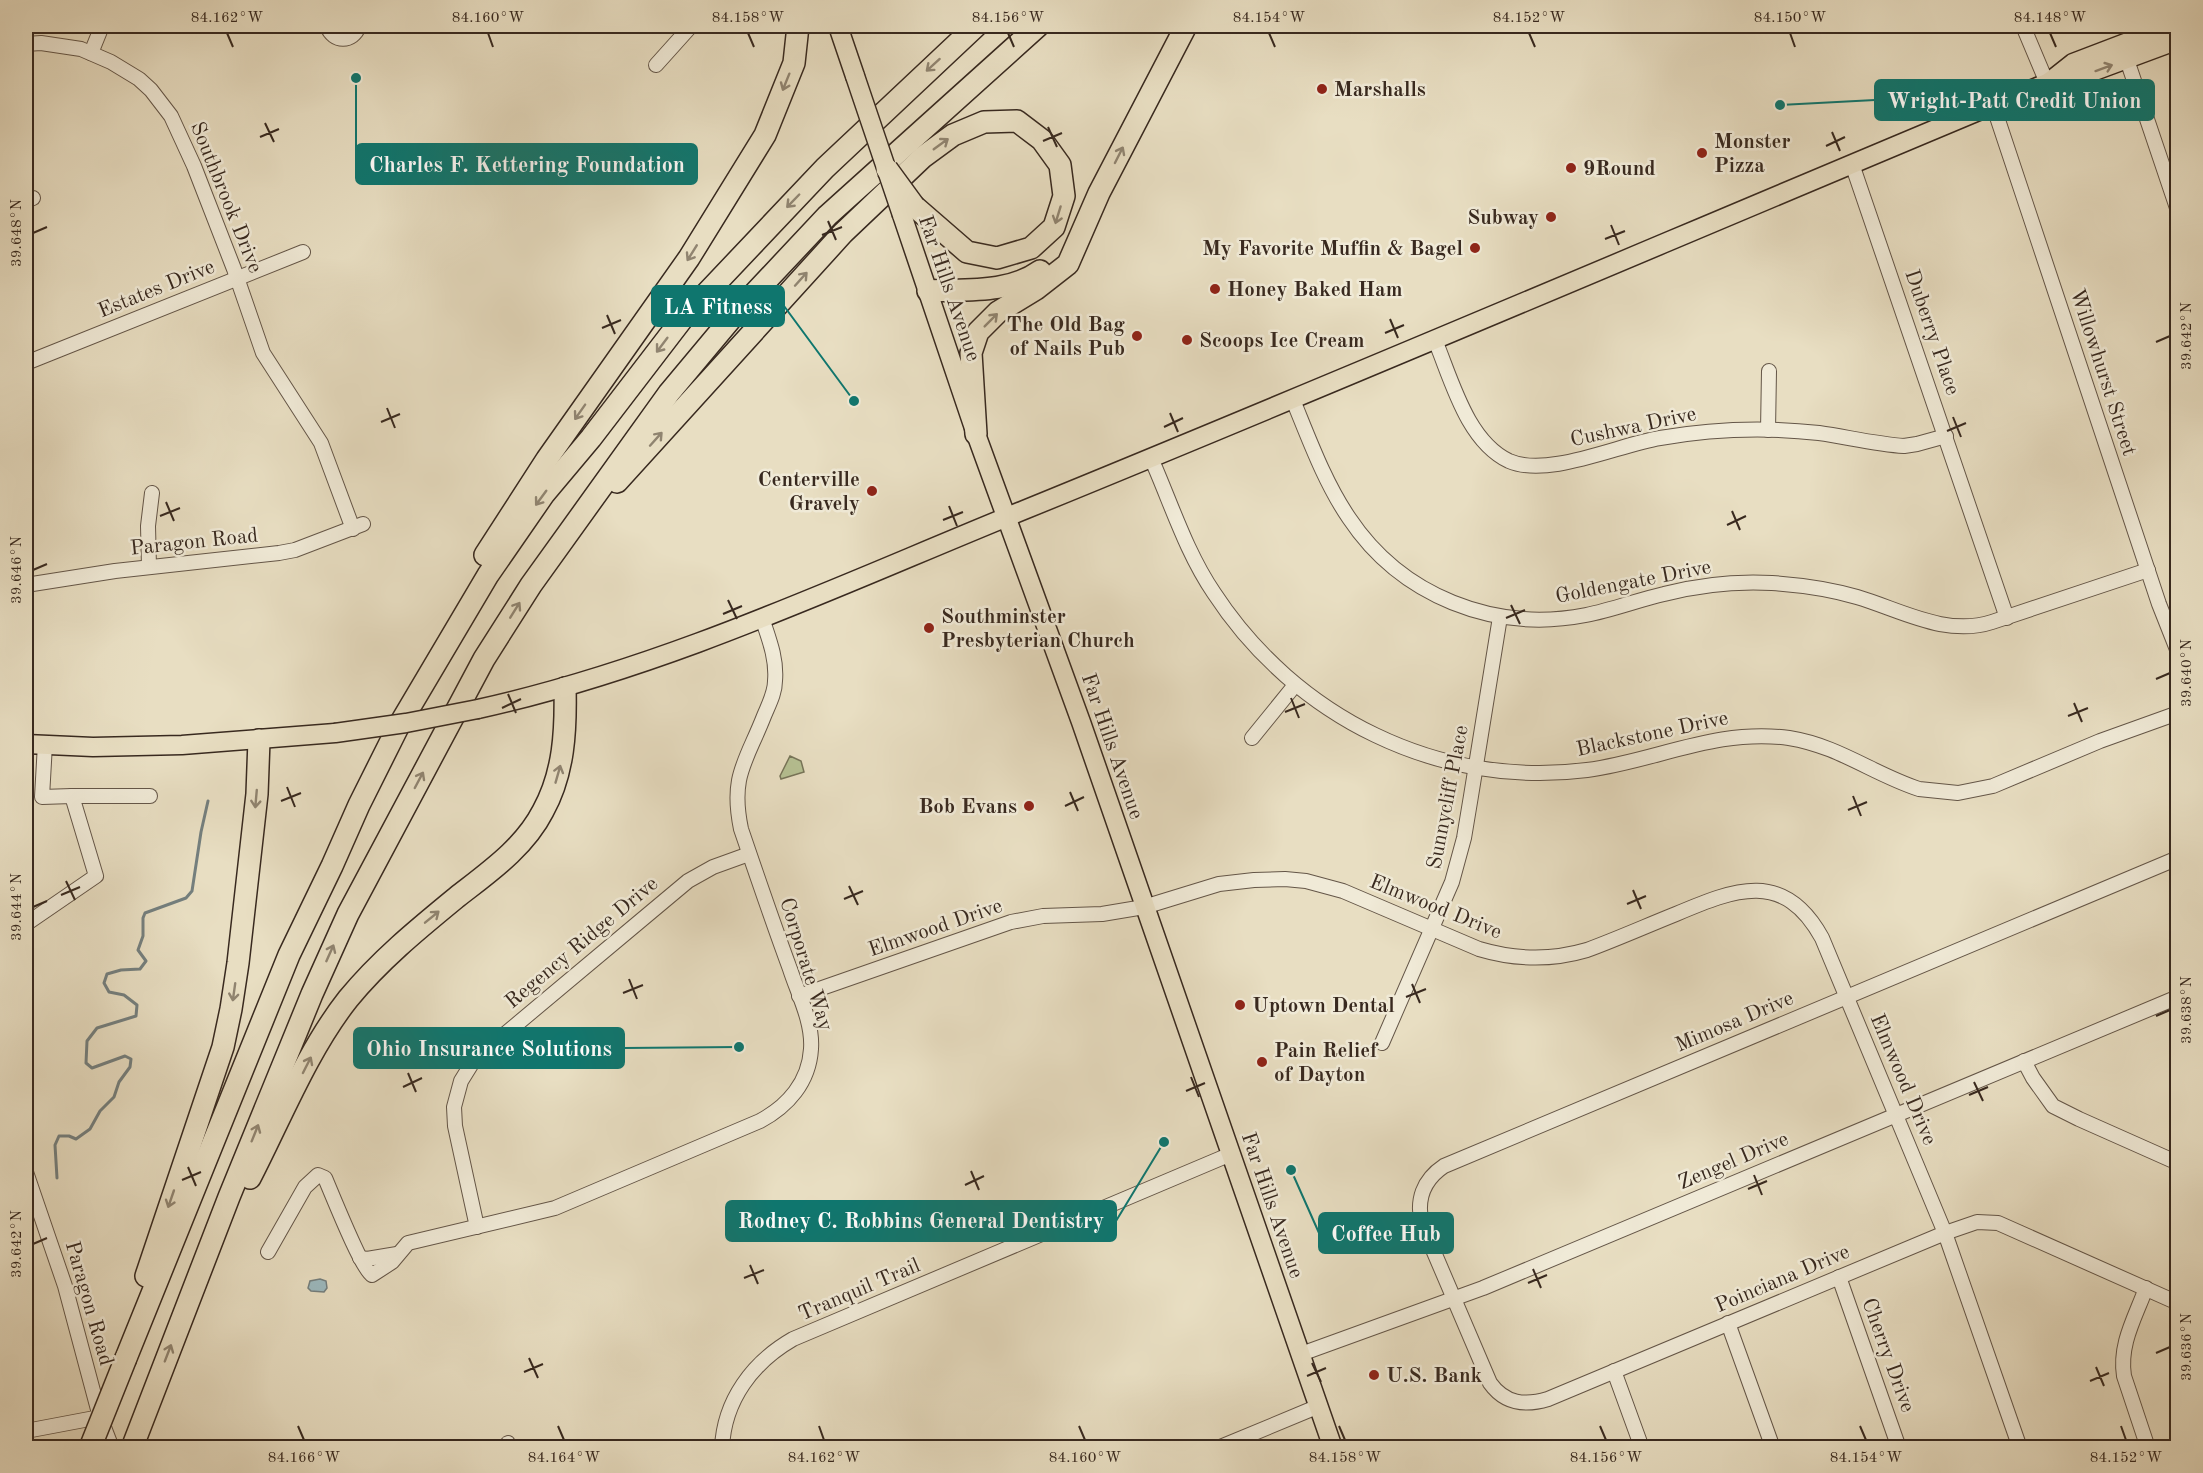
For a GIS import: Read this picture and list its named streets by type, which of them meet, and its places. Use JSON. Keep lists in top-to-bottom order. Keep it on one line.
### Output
{"streets":{"main road":["Far Hills Avenue"],"street":["Southbrook Drive","Estates Drive","Duberry Place","Willowhurst Street","Cushwa Drive","Paragon Road","Goldengate Drive","Blackstone Drive","Sunnycliff Place","Elmwood Drive","Regency Ridge Drive","Corporate Way","Mimosa Drive","Zengel Drive","Poinciana Drive","Tranquil Trail","Cherry Drive"]},"crossings":[["Southbrook Drive","Estates Drive"],["Southbrook Drive","Paragon Road"],["Far Hills Avenue","Elmwood Drive"],["Far Hills Avenue","Zengel Drive"],["Far Hills Avenue","Tranquil Trail"],["Duberry Place","Cushwa Drive"],["Duberry Place","Goldengate Drive"],["Willowhurst Street","Goldengate Drive"],["Goldengate Drive","Sunnycliff Place"],["Blackstone Drive","Sunnycliff Place"],["Sunnycliff Place","Elmwood Drive"],["Elmwood Drive","Corporate Way"],["Elmwood Drive","Mimosa Drive"],["Elmwood Drive","Zengel Drive"],["Elmwood Drive","Poinciana Drive"],["Regency Ridge Drive","Corporate Way"],["Mimosa Drive","Zengel Drive"],["Mimosa Drive","Poinciana Drive"],["Zengel Drive","Poinciana Drive"],["Poinciana Drive","Cherry Drive"]],"places":["Charles F. Kettering Foundation","Marshalls","Wright-Patt Credit Union","Monster Pizza","9Round","Subway","My Favorite Muffin & Bagel","Honey Baked Ham","The Old Bag of Nails Pub","Scoops Ice Cream","LA Fitness","Centerville Gravely","Southminster Presbyterian Church","Bob Evans","Uptown Dental","Ohio Insurance Solutions","Pain Relief of Dayton","Rodney C. Robbins General Dentistry","Coffee Hub","U.S. Bank"],"coordinates":["84.162°W","84.160°W","84.158°W","84.156°W","84.154°W","84.152°W","84.150°W","84.148°W","39.648°N","39.642°N","39.646°N","39.640°N","39.644°N","39.638°N","39.636°N","84.166°W","84.164°W"]}
